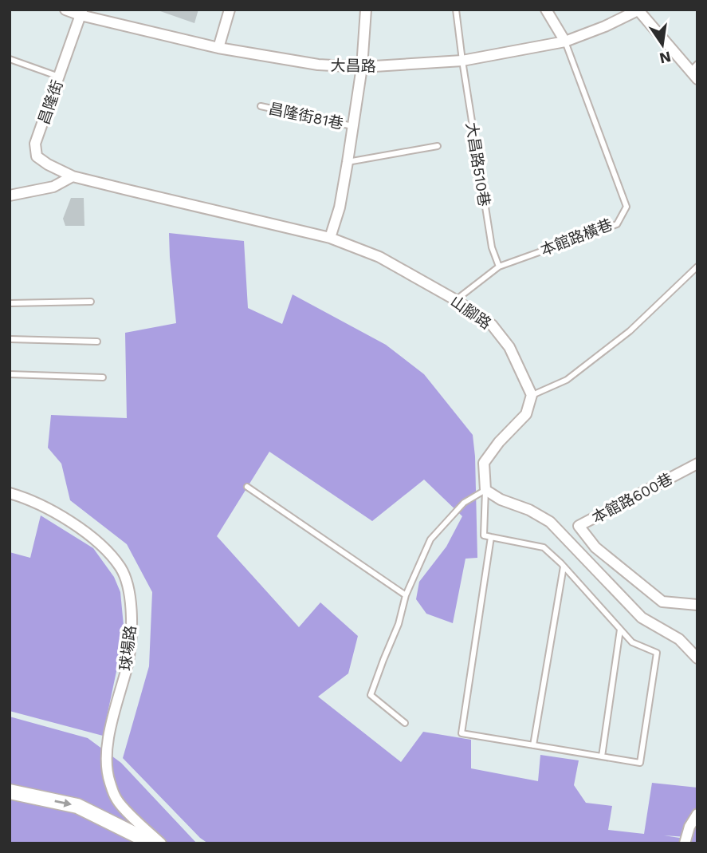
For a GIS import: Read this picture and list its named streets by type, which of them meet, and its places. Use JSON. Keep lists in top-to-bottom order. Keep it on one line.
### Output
{"streets":{"street":["大昌路","昌隆街","山腳路","本館路600巷","球場路"],"lane":["昌隆街81巷","大昌路510巷","本館路橫巷"]},"crossings":[["大昌路","昌隆街"],["大昌路","大昌路510巷"],["大昌路","本館路橫巷"],["昌隆街","山腳路"],["大昌路510巷","本館路橫巷"],["本館路橫巷","山腳路"]],"north":"bottom"}
